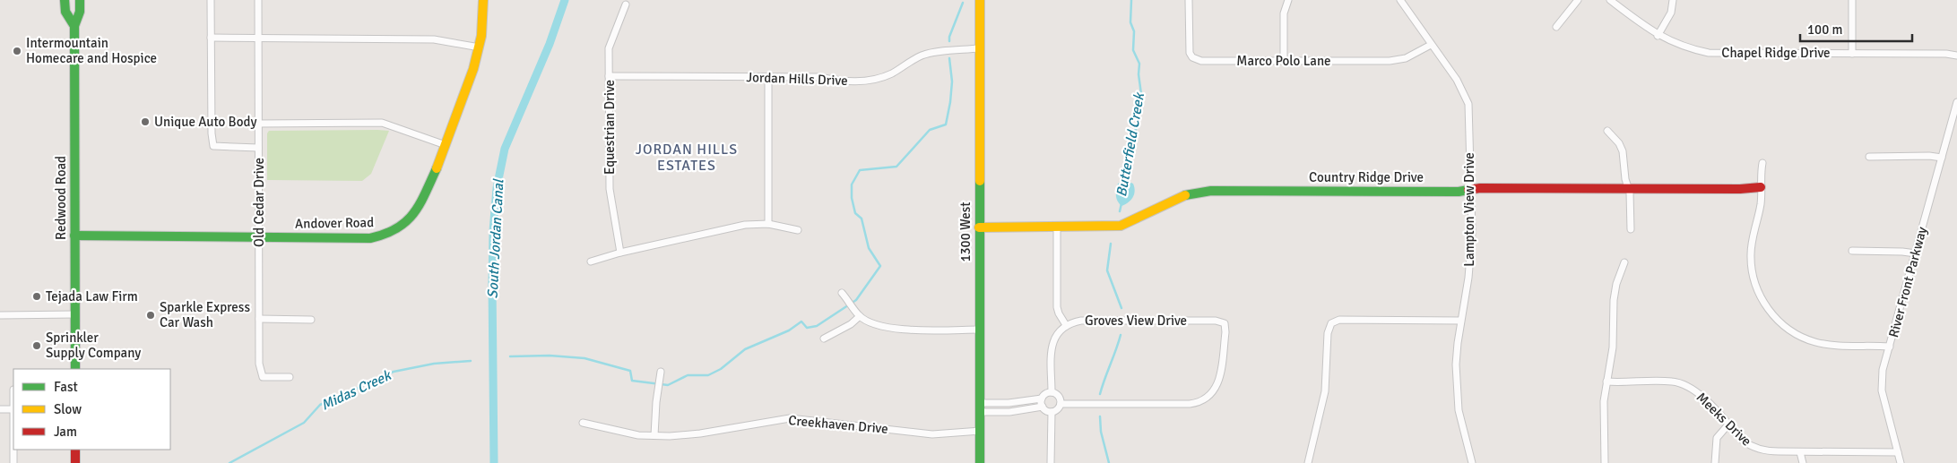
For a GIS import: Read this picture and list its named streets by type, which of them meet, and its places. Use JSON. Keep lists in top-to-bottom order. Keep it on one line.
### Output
{"streets":{"street":["Chapel Ridge Drive","Marco Polo Lane","Jordan Hills Drive","Equestrian Drive","Country Ridge Drive","Redwood Road","Old Cedar Drive","Lampton View Drive","Andover Road","1300 West","River Front Parkway","Groves View Drive","Meeks Drive","Creekhaven Drive"]},"crossings":[["Marco Polo Lane","Lampton View Drive"],["Jordan Hills Drive","Equestrian Drive"],["Jordan Hills Drive","1300 West"],["Country Ridge Drive","Lampton View Drive"],["Country Ridge Drive","1300 West"],["Redwood Road","Andover Road"],["Old Cedar Drive","Andover Road"],["1300 West","Creekhaven Drive"],["River Front Parkway","Meeks Drive"]],"districts":["JORDAN HILLS ESTATES"],"water":["Butterfield Creek","South Jordan Canal","Midas Creek"],"places":["Intermountain Homecare and Hospice","Unique Auto Body","Tejada Law Firm","Sparkle Express Car Wash","Sprinkler Supply Company"],"legend":["Fast","Slow","Jam"],"scale_bar":"100 m"}
